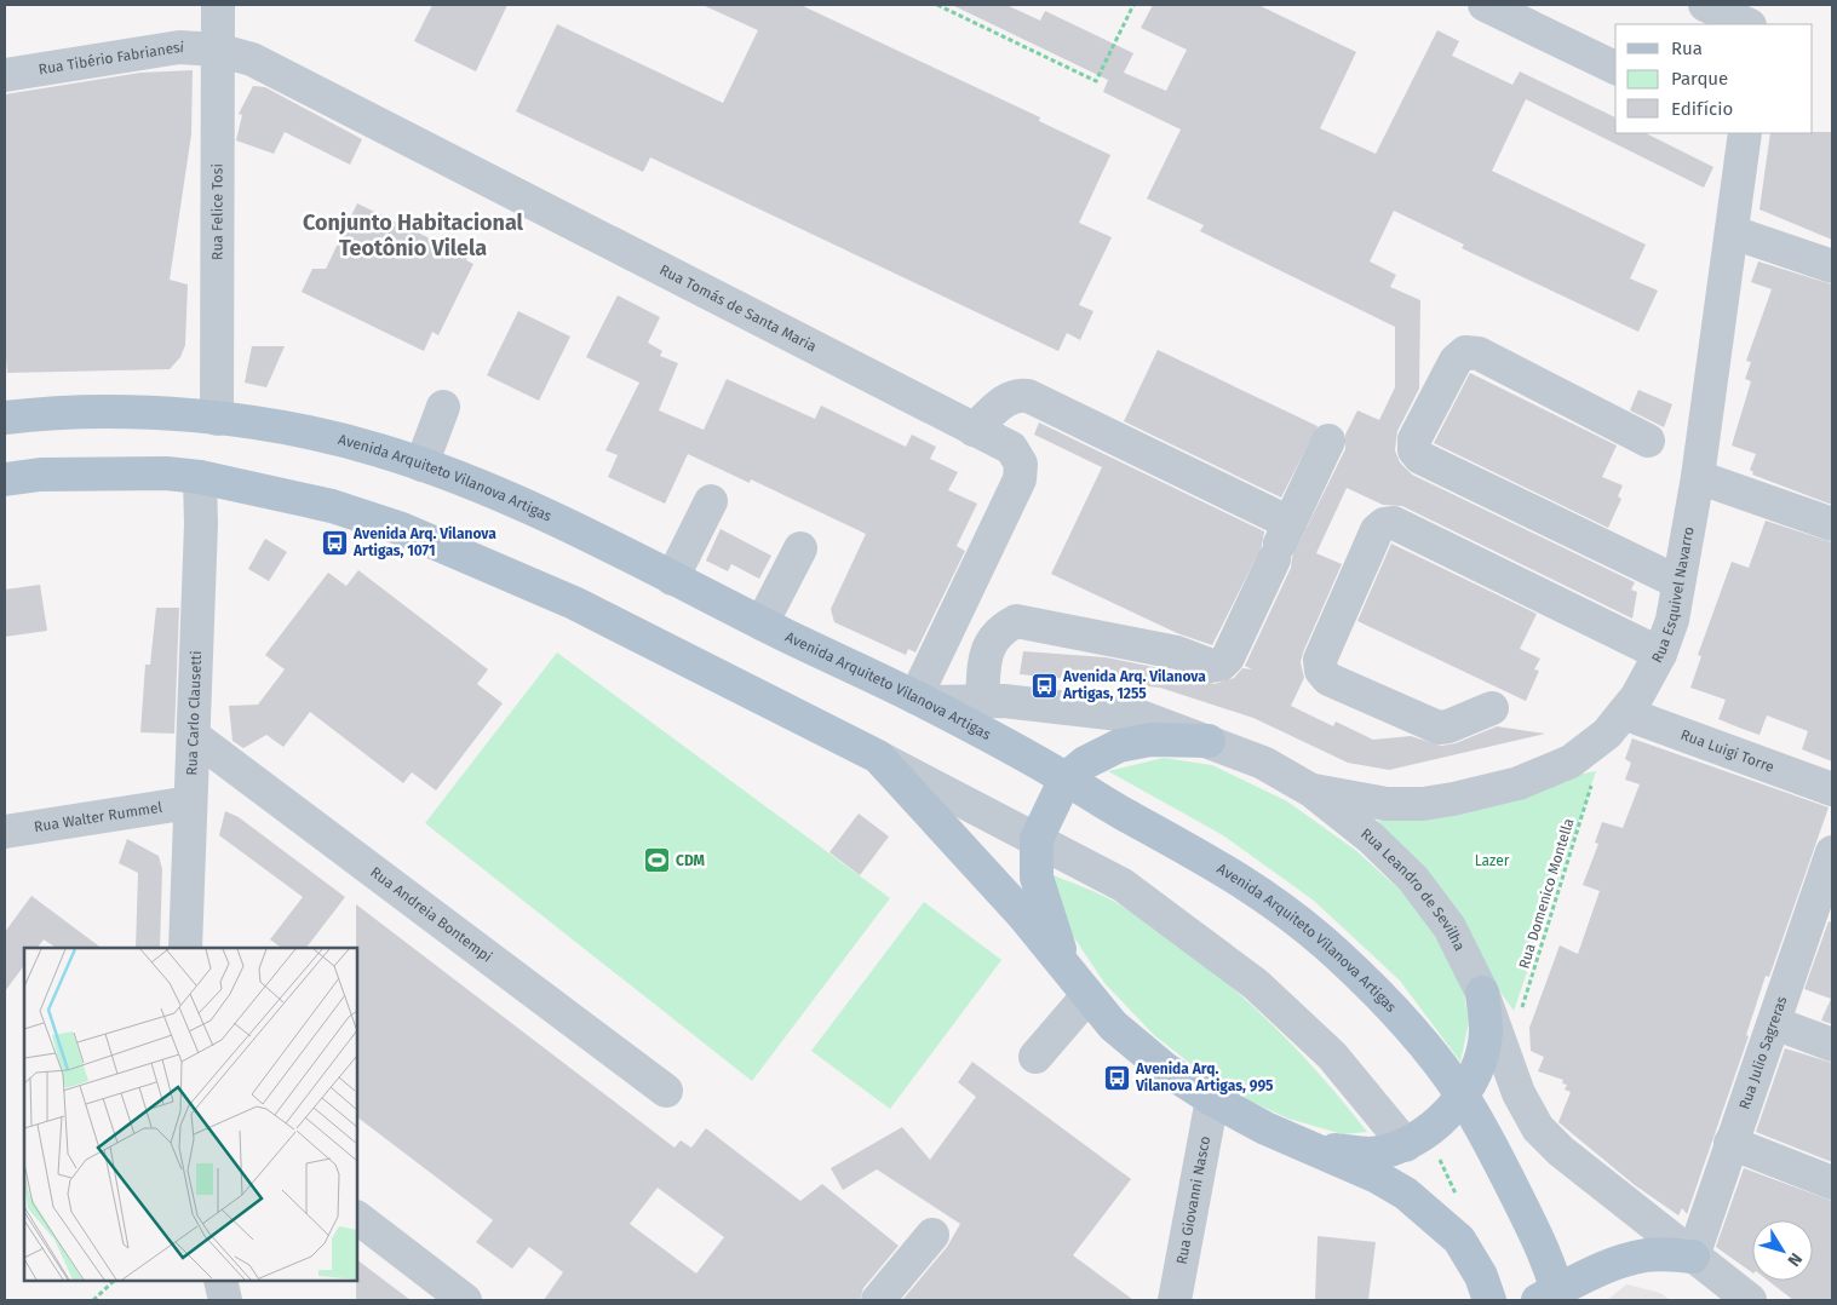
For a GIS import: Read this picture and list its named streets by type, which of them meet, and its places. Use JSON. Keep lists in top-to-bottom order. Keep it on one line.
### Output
{"streets":{"main road":["Avenida Arquiteto Vilanova Artigas"],"street":["Rua Tibério Fabrianesi","Rua Felice Tosi","Rua Tomás de Santa Maria","Rua Esquivel Navarro","Rua Carlo Clausetti","Rua Luigi Torre","Rua Walter Rummel","Rua Leandro de Sevilha","Rua Andreia Bontempi","Rua Julio Sagreras","Rua Giovanni Nasco"],"path":["Rua Domenico Montella"]},"crossings":[["Rua Tibério Fabrianesi","Rua Felice Tosi"],["Rua Tibério Fabrianesi","Rua Tomás de Santa Maria"],["Rua Felice Tosi","Rua Tomás de Santa Maria"],["Rua Felice Tosi","Avenida Arquiteto Vilanova Artigas"],["Rua Tomás de Santa Maria","Avenida Arquiteto Vilanova Artigas"],["Rua Tomás de Santa Maria","Rua Leandro de Sevilha"],["Avenida Arquiteto Vilanova Artigas","Rua Leandro de Sevilha"],["Rua Esquivel Navarro","Rua Luigi Torre"],["Rua Esquivel Navarro","Rua Leandro de Sevilha"],["Rua Carlo Clausetti","Rua Walter Rummel"],["Rua Carlo Clausetti","Rua Andreia Bontempi"],["Rua Leandro de Sevilha","Rua Julio Sagreras"]],"districts":["Conjunto Habitacional Teotônio Vilela"],"parks":["Lazer"],"places":{"bus stop":["Avenida Arq. Vilanova Artigas, 1071","Avenida Arq. Vilanova Artigas, 1255","Avenida Arq. Vilanova Artigas, 995"],"sports":["CDM"]},"legend":["Rua","Parque","Edifício"],"north":"bottom right"}
